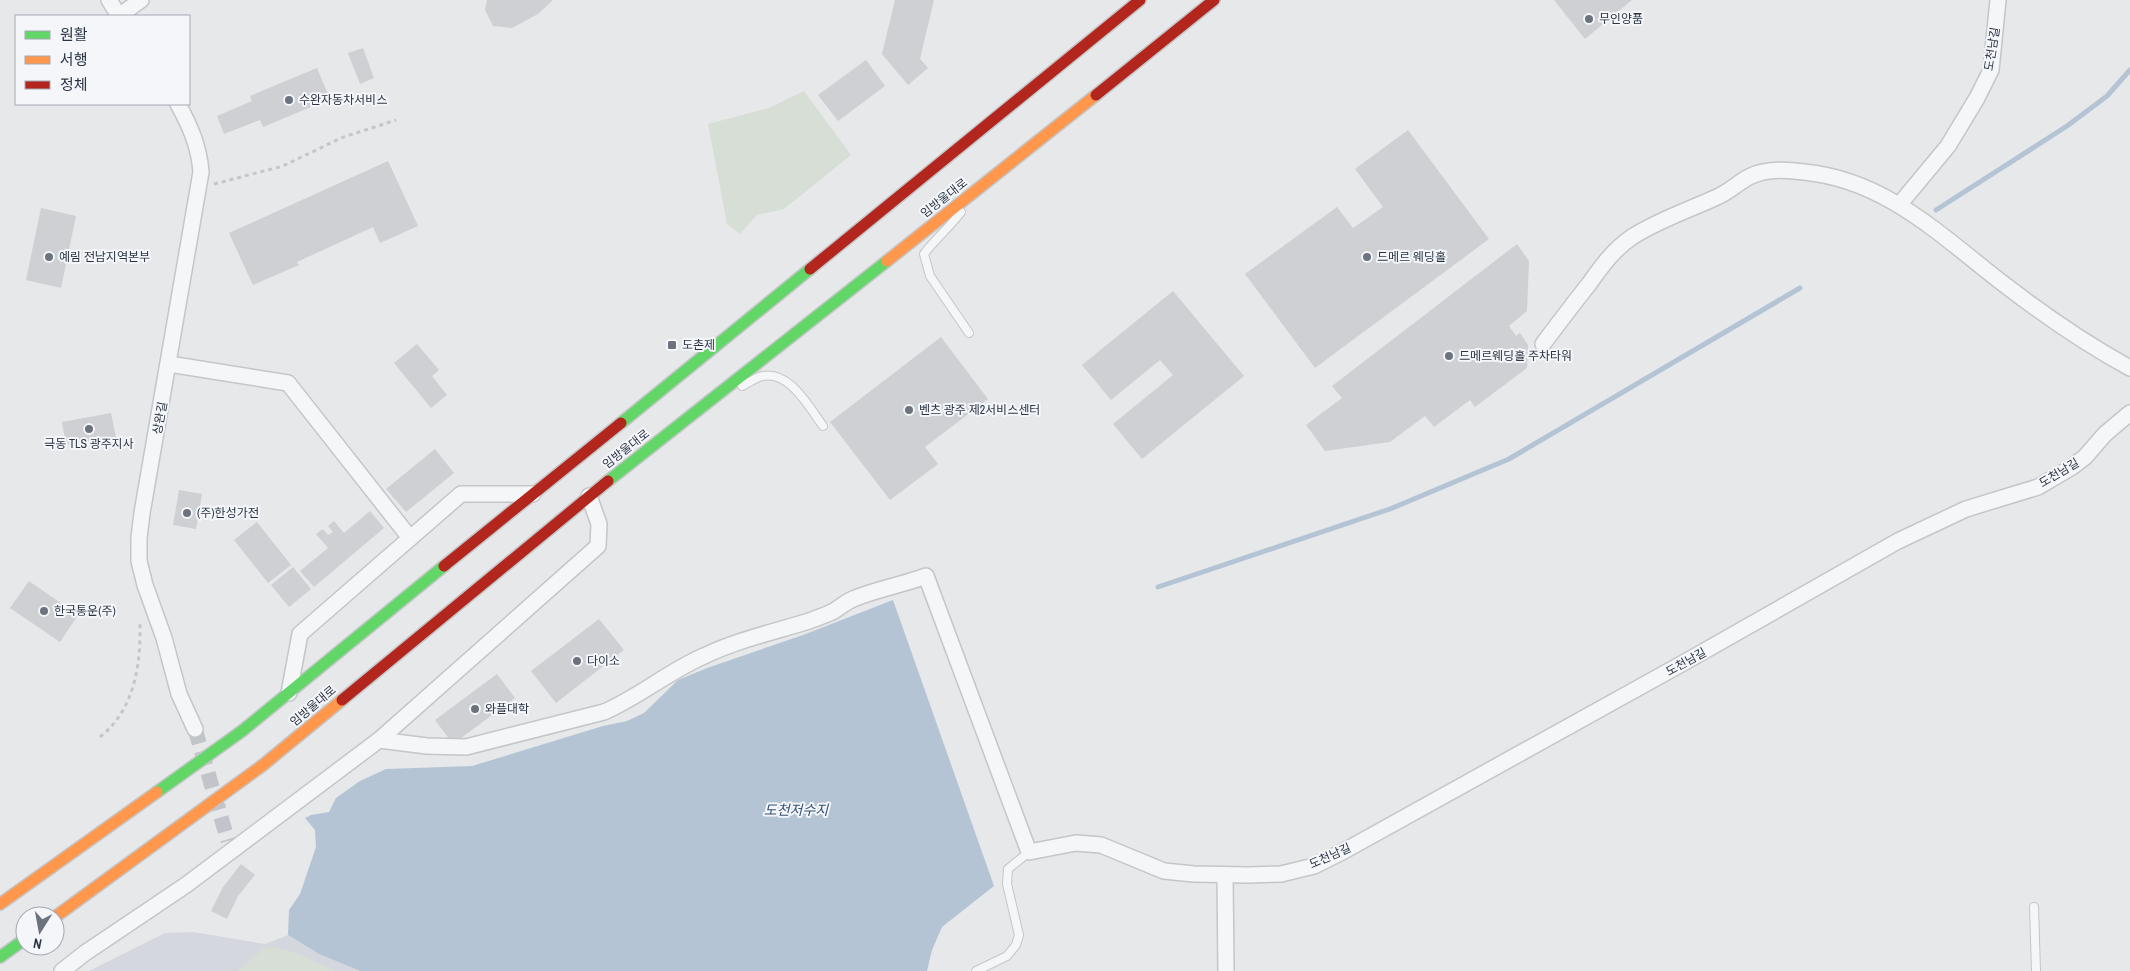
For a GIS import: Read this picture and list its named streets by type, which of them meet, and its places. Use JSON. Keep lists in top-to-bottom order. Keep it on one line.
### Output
{"streets":{"main road":["임방울대로"],"street":["도천남길","상완길"]},"water":["도천저수지"],"places":{"other":["무인양품","수완자동차서비스","예림 전남지역본부","드메르 웨딩홀","드메르웨딩홀 주차타워","벤츠 광주 제2서비스센터","극동 TLS 광주지사","(주)한성가전","한국통운(주)","다이소","와플대학"],"transit":["도촌제"]},"legend":["원활","서행","정체"],"north":"bottom"}
